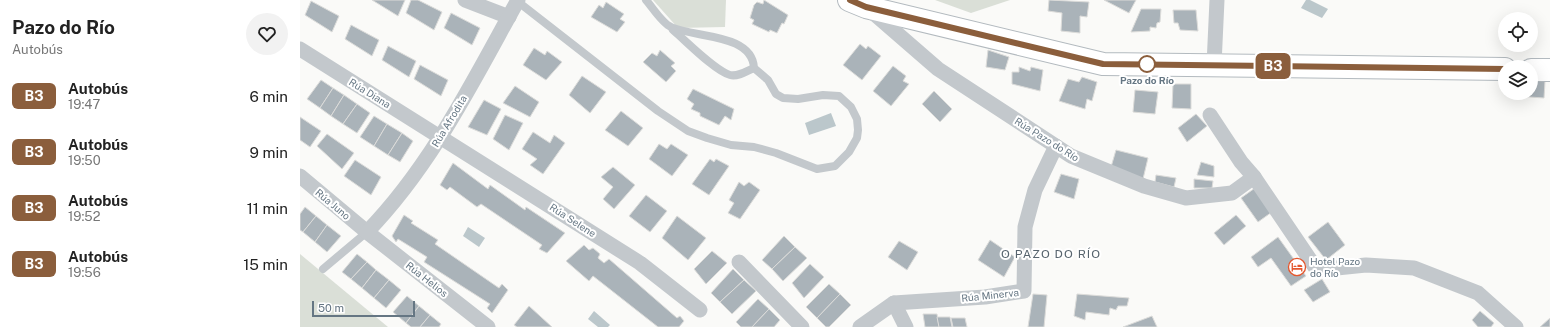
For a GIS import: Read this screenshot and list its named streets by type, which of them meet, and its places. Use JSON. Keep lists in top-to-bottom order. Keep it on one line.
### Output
{"streets":{"street":["Rúa Diana","Rúa Afrodita","Rúa Pazo do Río","Rúa Juno","Rúa Selene","Rúa Helios","Rúa Minerva"]},"crossings":[["Rúa Diana","Rúa Afrodita"],["Rúa Diana","Rúa Selene"],["Rúa Afrodita","Rúa Juno"],["Rúa Afrodita","Rúa Selene"],["Rúa Afrodita","Rúa Helios"],["Rúa Pazo do Río","Rúa Minerva"],["Rúa Juno","Rúa Helios"]],"districts":["O PAZO DO RÍO"],"places":{"other":["Pazo do Río"],"hotel":["Hotel Pazo do Río"]},"lines":["bus line B3"],"scale_bar":"50 m","page":{"heading":["Pazo do Río","Autobús"],"on_map":"B3","list":[{"mark":"B3","name":"Autobús","note":"19:47","value":"6 min"},{"mark":"B3","name":"Autobús","note":"19:50","value":"9 min"},{"mark":"B3","name":"Autobús","note":"19:52","value":"11 min"},{"mark":"B3","name":"Autobús","note":"19:56","value":"15 min"}],"scale":"50 m"}}
